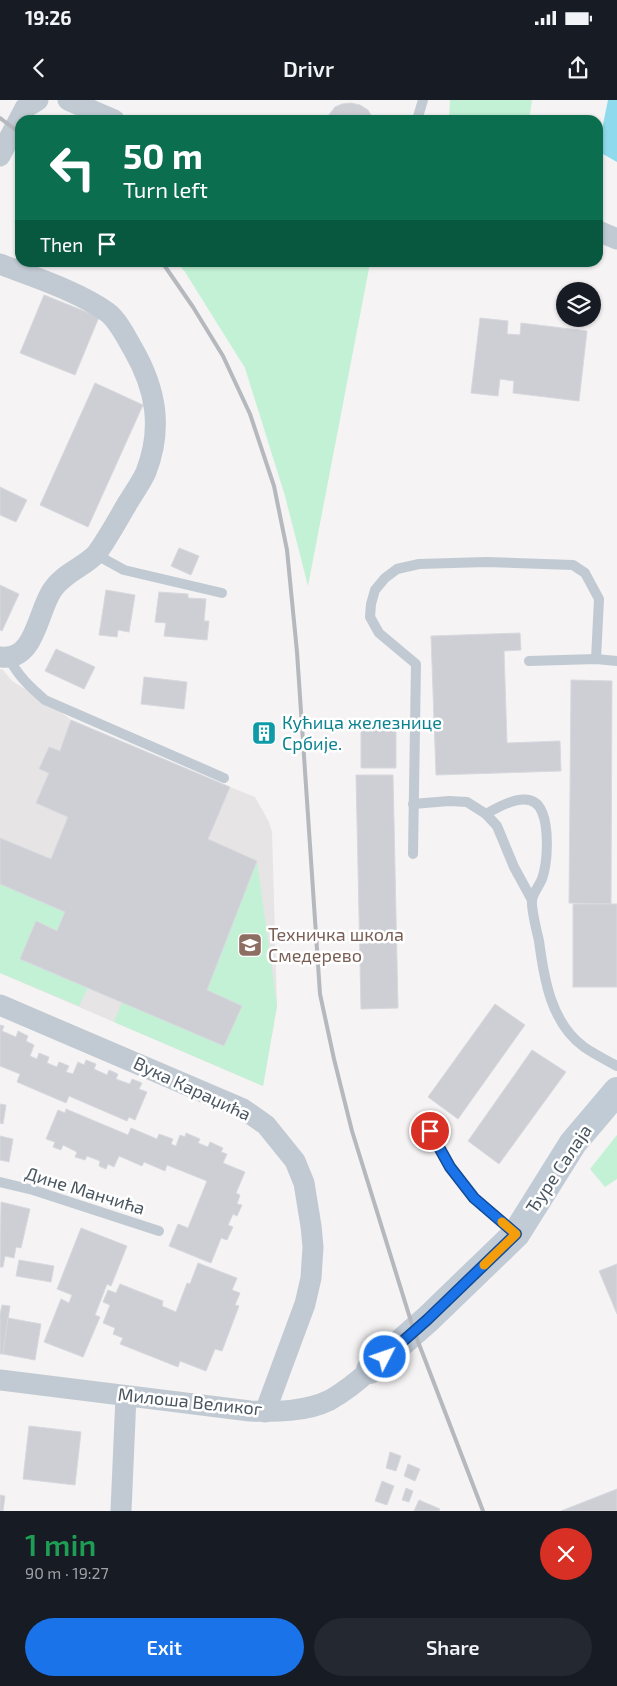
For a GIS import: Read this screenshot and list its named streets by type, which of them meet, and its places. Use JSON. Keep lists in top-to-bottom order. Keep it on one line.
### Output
{"streets":{"street":["Вука Караџића","Ђуре Салаја","Милоша Великог"],"lane":["Дине Манчића"]},"crossings":[["Вука Караџића","Милоша Великог"],["Ђуре Салаја","Милоша Великог"]],"places":{"building":["Кућица железнице Србије."],"school or university":["Техничка школа Смедерево"]},"page":{"status":"19:26","header":"Drivr","turn":["50 m","Turn left"],"then":"Then","heading":["1 min","90 m · 19:27"],"buttons":["Exit","Share"]}}
